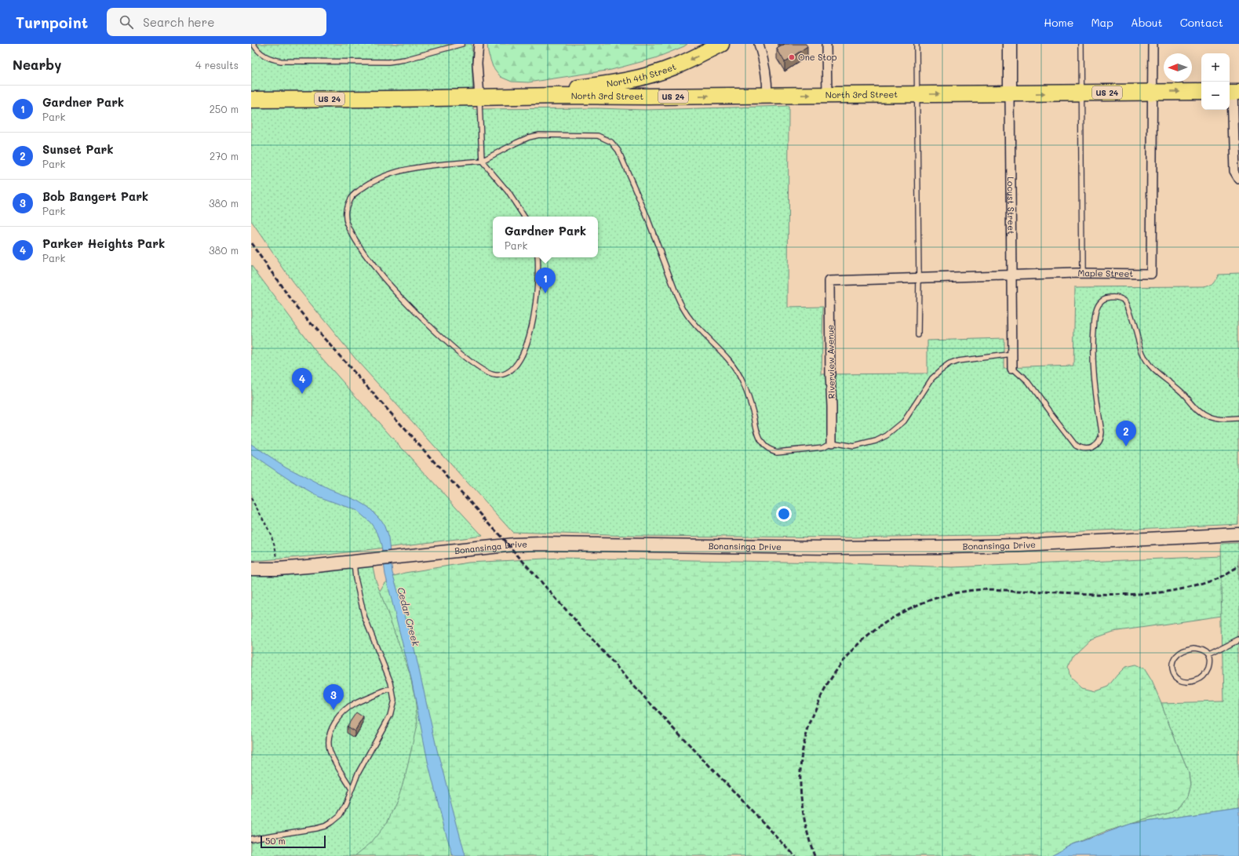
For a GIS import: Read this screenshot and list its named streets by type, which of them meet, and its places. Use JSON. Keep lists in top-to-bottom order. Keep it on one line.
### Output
{"streets":{"highway":["North 4th Street","US 24","North 3rd Street"],"street":["Locust Street","Maple Street","Riverview Avenue","Bonansinga Drive"]},"crossings":[["North 4th Street","US 24"],["North 4th Street","North 3rd Street"],["US 24","North 3rd Street"],["North 3rd Street","Locust Street"],["North 3rd Street","Maple Street"],["Locust Street","Maple Street"],["Maple Street","Riverview Avenue"]],"one_way":["North 4th Street","North 3rd Street"],"water":["Cedar Creek"],"places":["One Stop"],"scale_bar":"50 m","north":"left","page":{"header":"Turnpoint","search":"Search here","nav":["Home","Map","About","Contact"],"heading":["Nearby","4 results"],"map_buttons":["+","−"],"list":[{"mark":"1","name":"Gardner Park","note":"Park","value":"250 m"},{"mark":"2","name":"Sunset Park","note":"Park","value":"270 m"},{"mark":"3","name":"Bob Bangert Park","note":"Park","value":"380 m"},{"mark":"4","name":"Parker Heights Park","note":"Park","value":"380 m"}],"popup":["Gardner Park","Park"],"pins":["1","4","2","3"],"scale":"50 m"}}
